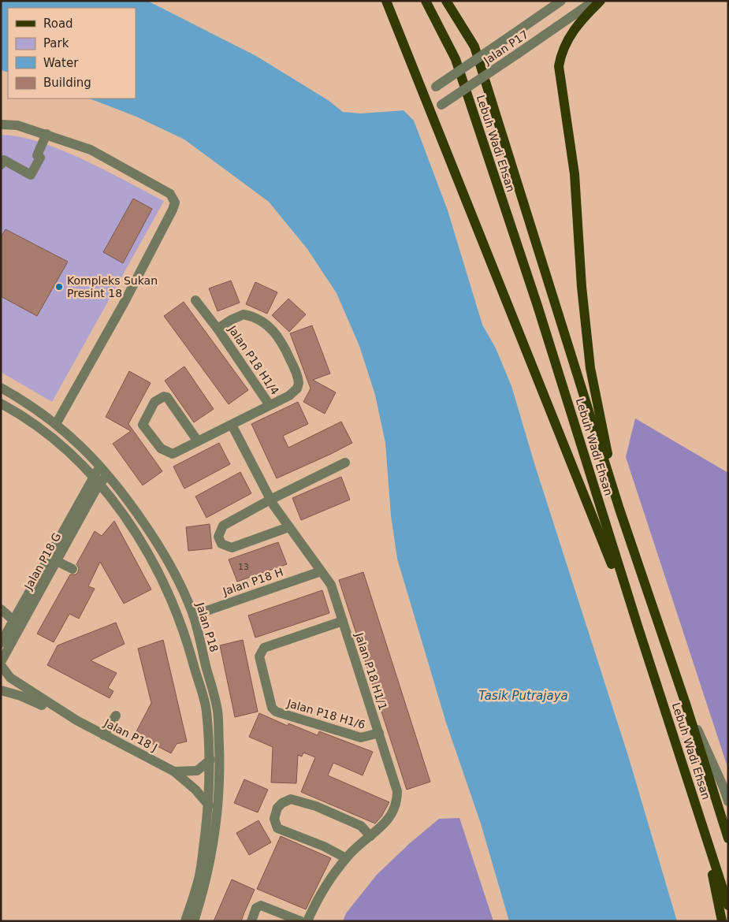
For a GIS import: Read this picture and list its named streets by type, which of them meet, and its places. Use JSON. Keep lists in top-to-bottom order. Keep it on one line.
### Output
{"streets":{"main road":["Lebuh Wadi Ehsan"],"street":["Jalan P17","Jalan P18 H1/4","Jalan P18 G","Jalan P18 H","Jalan P18","Jalan P18 H1/1","Jalan P18 H1/6","Jalan P18 J"]},"crossings":[["Jalan P18 H1/4","Jalan P18 H1/1"],["Jalan P18 G","Jalan P18"],["Jalan P18 H","Jalan P18"],["Jalan P18 H","Jalan P18 H1/1"],["Jalan P18","Jalan P18 J"],["Jalan P18 H1/1","Jalan P18 H1/6"]],"water":["Tasik Putrajaya"],"places":["Kompleks Sukan Presint 18"],"house_numbers":["13"],"legend":["Road","Park","Water","Building"]}
